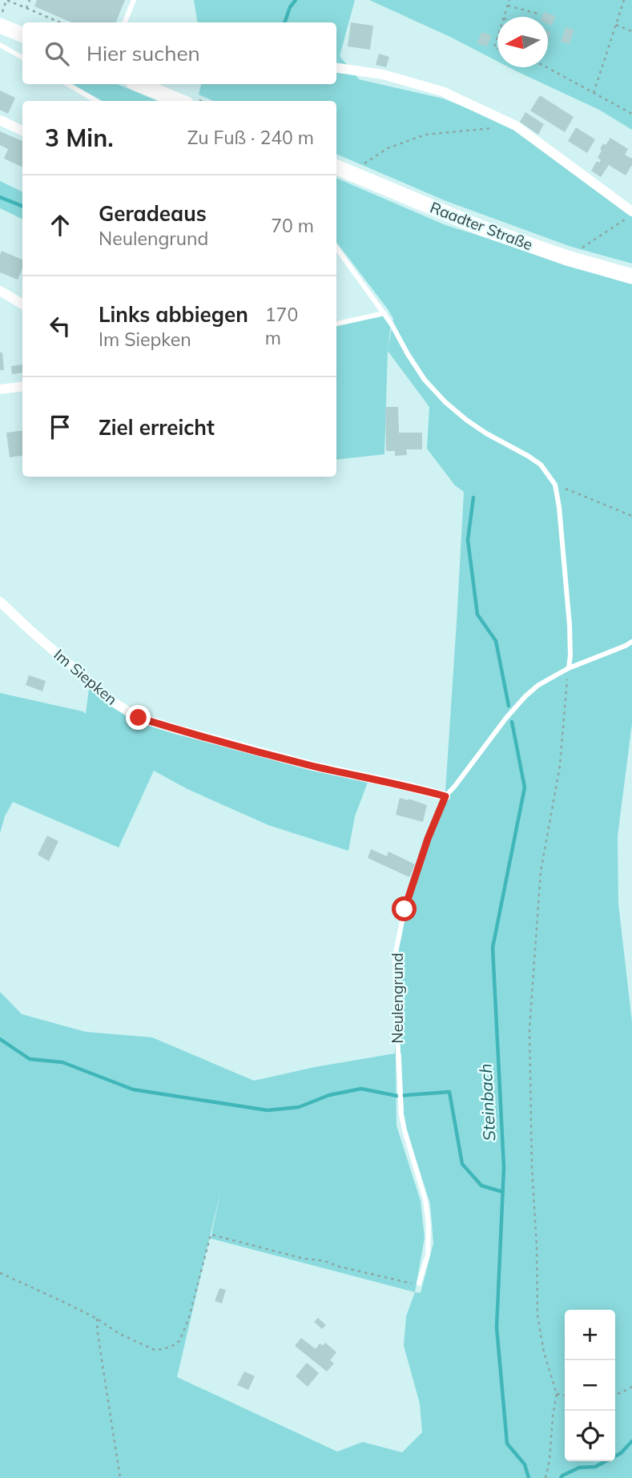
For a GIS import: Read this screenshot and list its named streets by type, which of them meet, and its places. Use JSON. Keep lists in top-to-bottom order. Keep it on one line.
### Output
{"streets":{"main road":["Raadter Straße"],"street":["Im Siepken"],"lane":["Neulengrund"]},"crossings":[["Im Siepken","Neulengrund"]],"water":["Steinbach"],"north":"left","page":{"search":"Hier suchen","heading":["3 Min.","Zu Fuß · 240 m"],"list":[["Geradeaus","Neulengrund","70 m"],["Links abbiegen","Im Siepken","170 m"],"Ziel erreicht"],"map_buttons":["+","−"]}}
